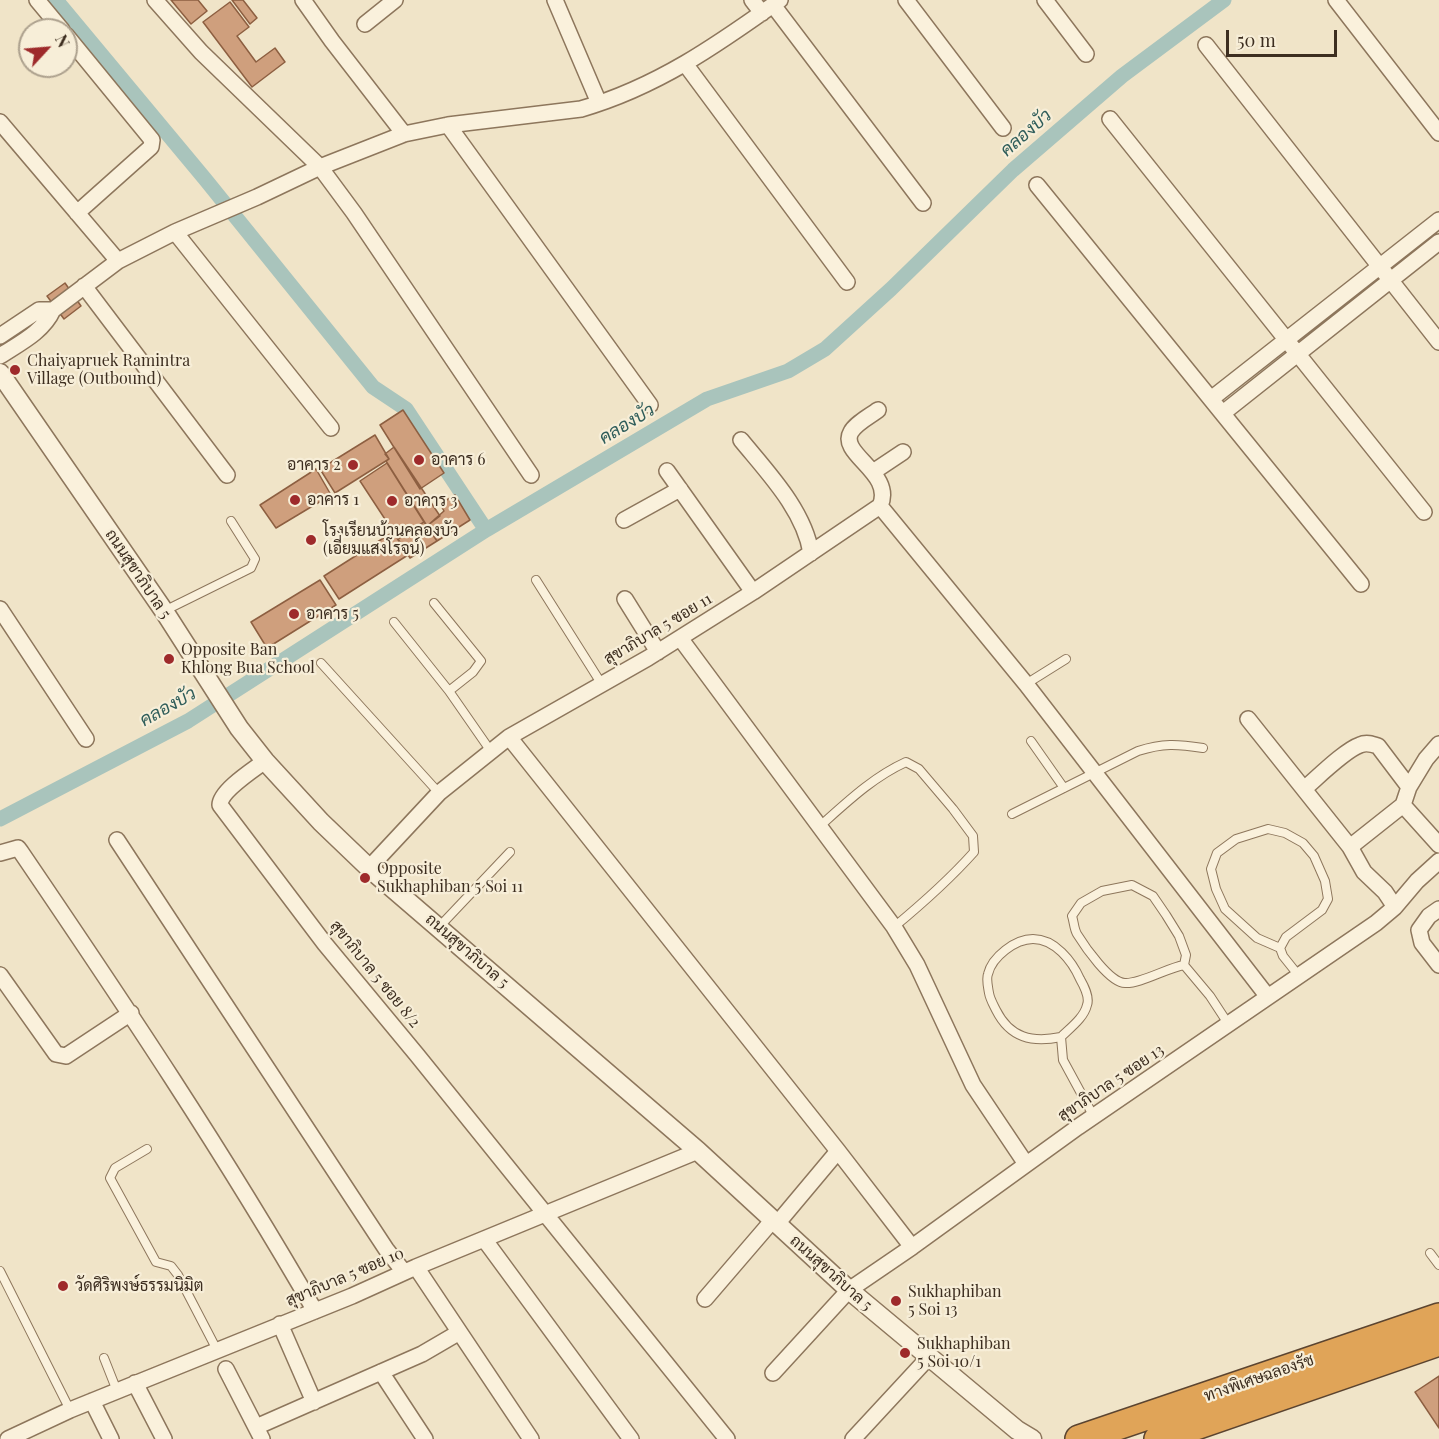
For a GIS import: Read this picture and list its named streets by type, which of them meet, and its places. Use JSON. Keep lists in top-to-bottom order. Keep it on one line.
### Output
{"streets":{"highway":["ทางพิเศษฉลองรัช"],"street":["ถนนสุขาภิบาล 5","สุขาภิบาล 5 ซอย 11","สุขาภิบาล 5 ซอย 8/2","สุขาภิบาล 5 ซอย 13","สุขาภิบาล 5 ซอย 10"]},"crossings":[["ถนนสุขาภิบาล 5","สุขาภิบาล 5 ซอย 11"],["ถนนสุขาภิบาล 5","สุขาภิบาล 5 ซอย 8/2"],["ถนนสุขาภิบาล 5","สุขาภิบาล 5 ซอย 13"],["ถนนสุขาภิบาล 5","สุขาภิบาล 5 ซอย 10"],["สุขาภิบาล 5 ซอย 8/2","สุขาภิบาล 5 ซอย 10"]],"water":["คลองบัว"],"places":["Chaiyapruek Ramintra Village (Outbound)","อาคาร 6","อาคาร 2","อาคาร 1","อาคาร 3","โรงเรียนบ้านคลองบัว (เอี่ยมแสงโรจน์)","อาคาร 5","Opposite Ban Khlong Bua School","Opposite Sukhaphiban 5 Soi 11","วัดศิริพงษ์ธรรมนิมิต","Sukhaphiban 5 Soi 13","Sukhaphiban 5 Soi 10/1"],"scale_bar":"50 m","north":"top right"}
